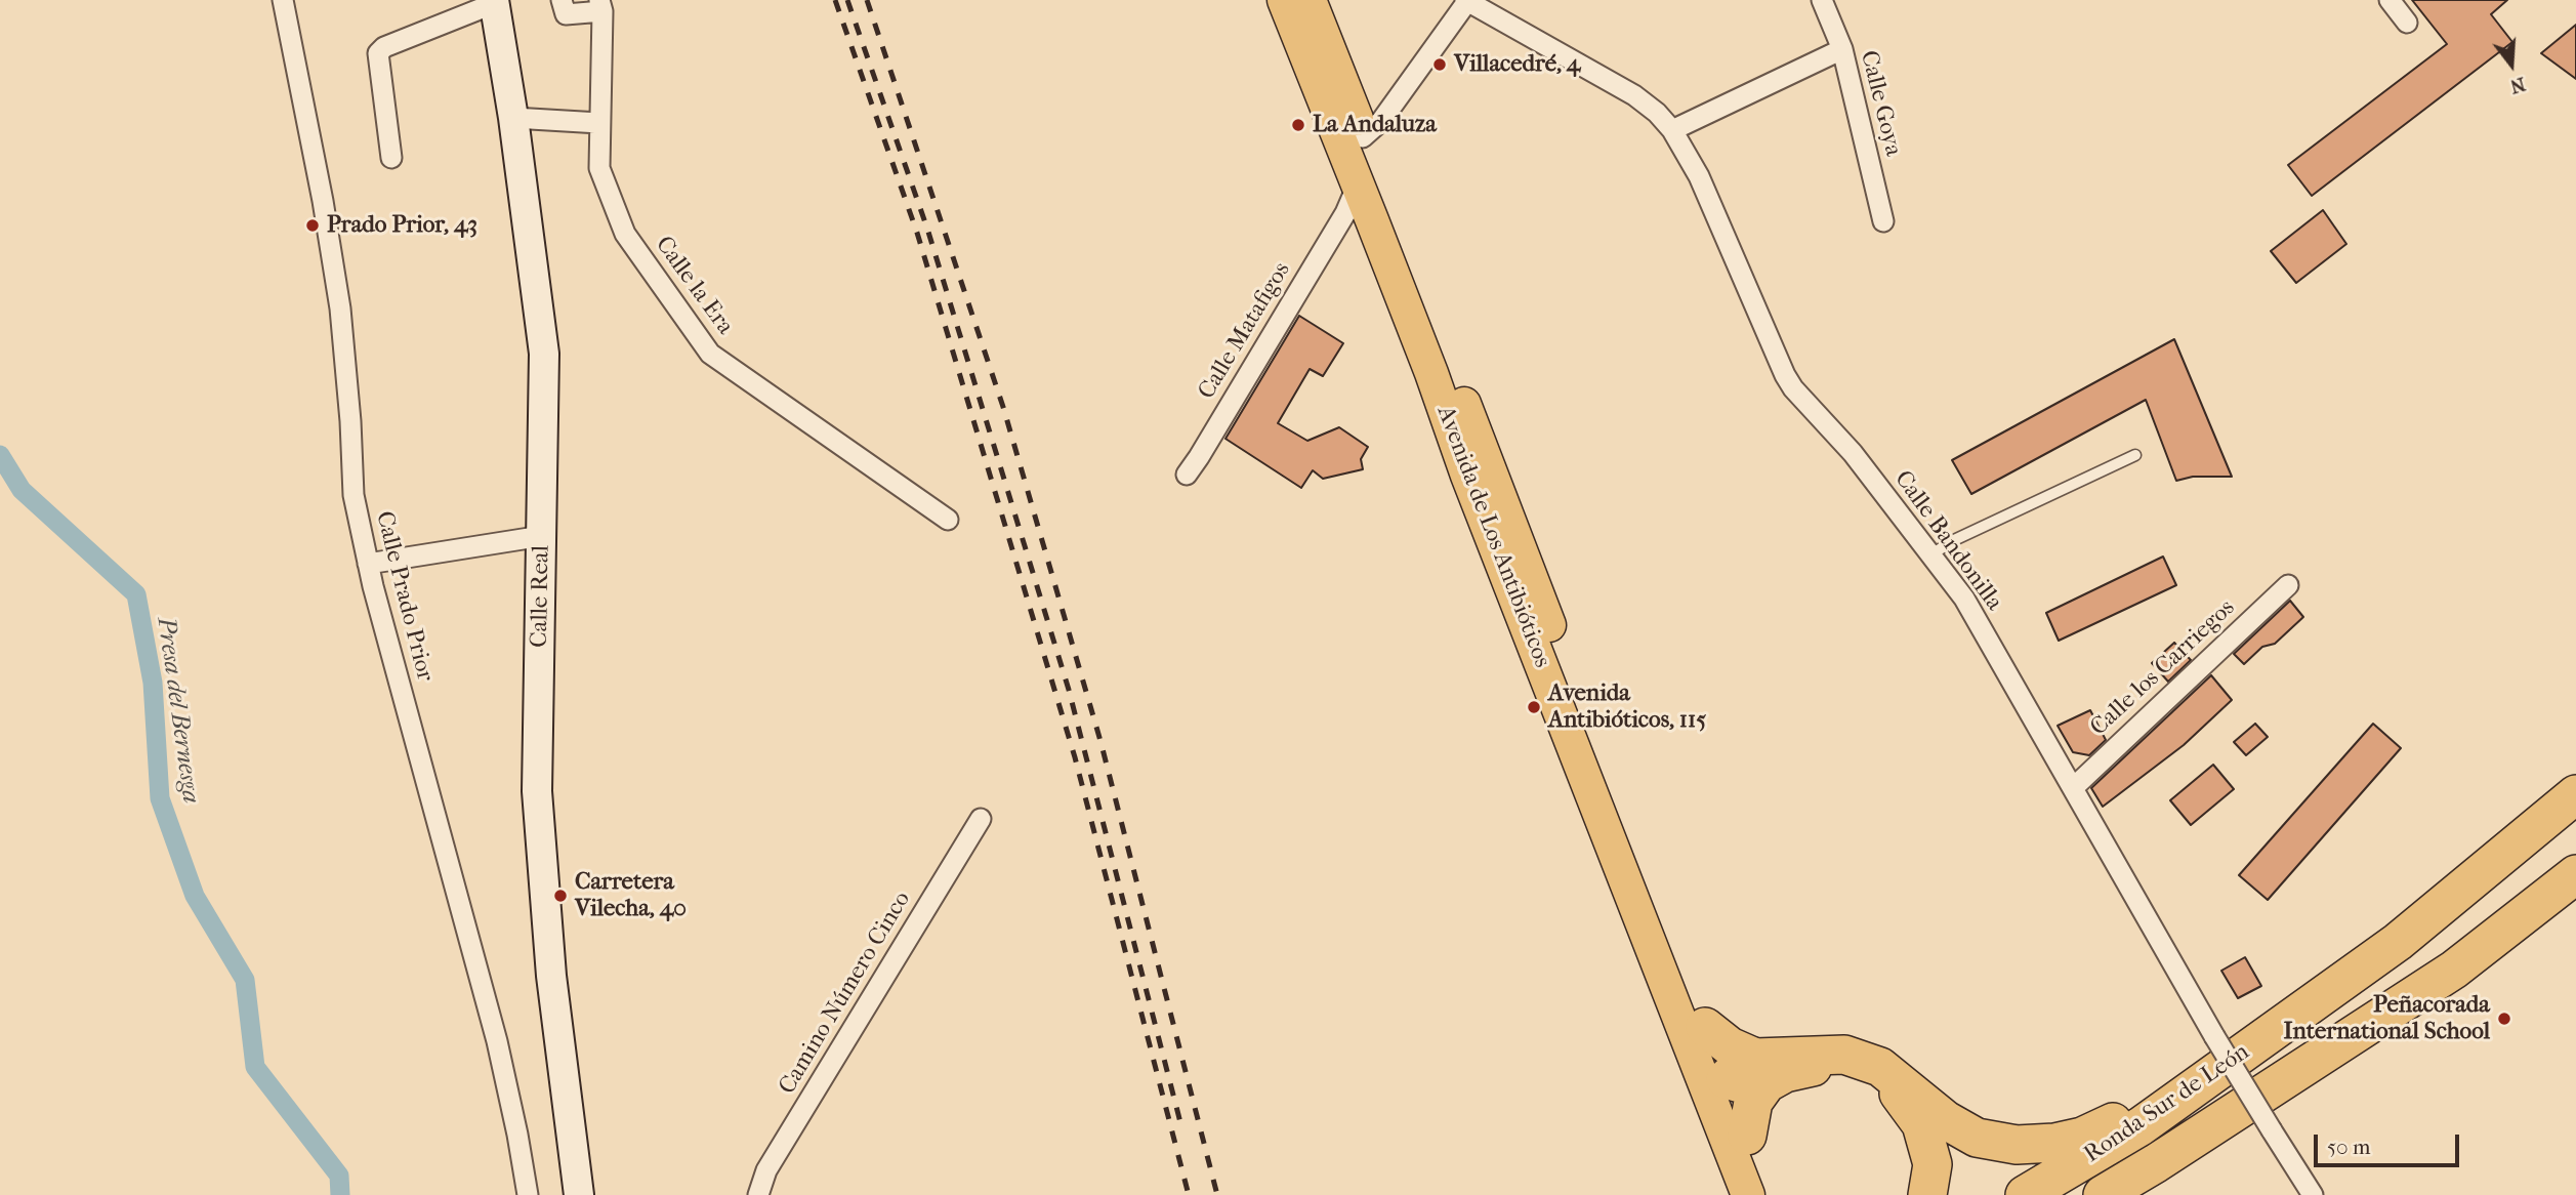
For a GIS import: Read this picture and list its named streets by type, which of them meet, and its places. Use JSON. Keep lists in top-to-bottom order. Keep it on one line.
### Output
{"streets":{"highway":["Ronda Sur de León"],"main road":["Avenida de Los Antibióticos"],"street":["Calle Goya","Calle la Era","Calle Matafigos","Calle Bandonilla","Calle Prado Prior","Calle Real","Calle los Carriegos","Camino Número Cinco"]},"crossings":[["Calle Matafigos","Avenida de Los Antibióticos"],["Calle Bandonilla","Calle los Carriegos"]],"water":["Presa del Bernesga"],"places":["Villacedré, 4","La Andaluza","Prado Prior, 43","Avenida Antibióticos, 115","Carretera Vilecha, 40","Peñacorada International School"],"scale_bar":"50 m","north":"bottom"}
